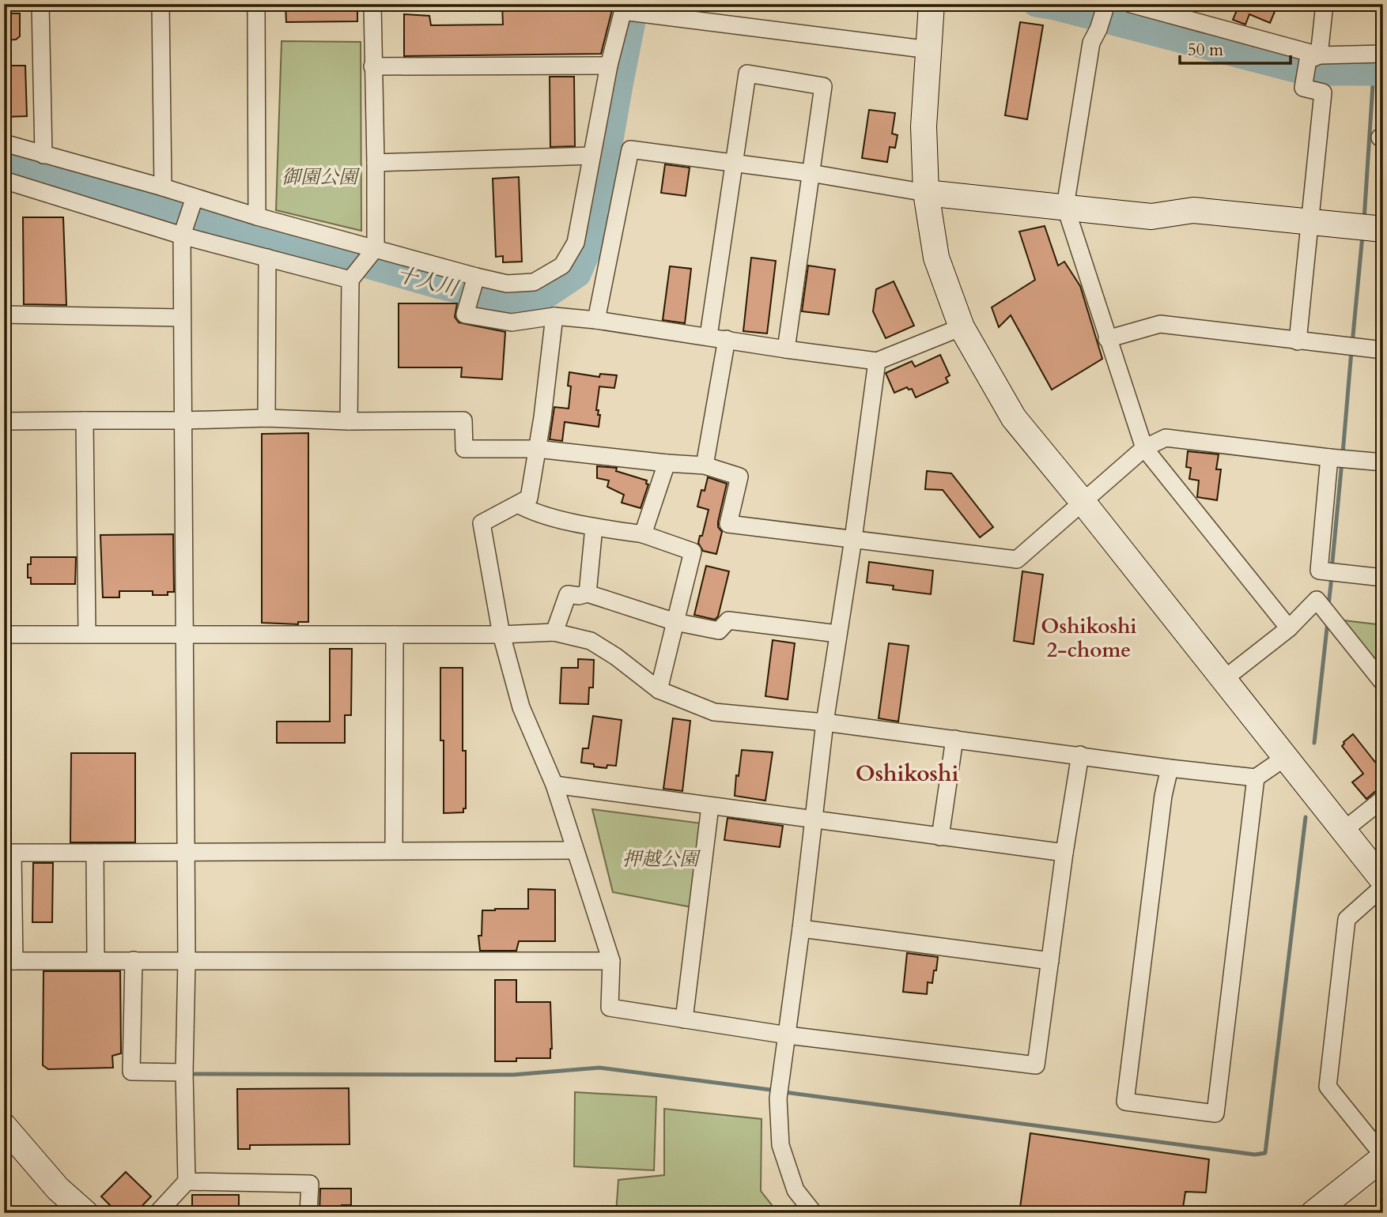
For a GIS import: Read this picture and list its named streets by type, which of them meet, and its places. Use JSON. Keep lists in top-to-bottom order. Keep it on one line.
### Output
{"districts":["Oshikoshi 2-chome","Oshikoshi"],"water":["十人川"],"parks":["御園公園","押越公園"],"scale_bar":"50 m"}
